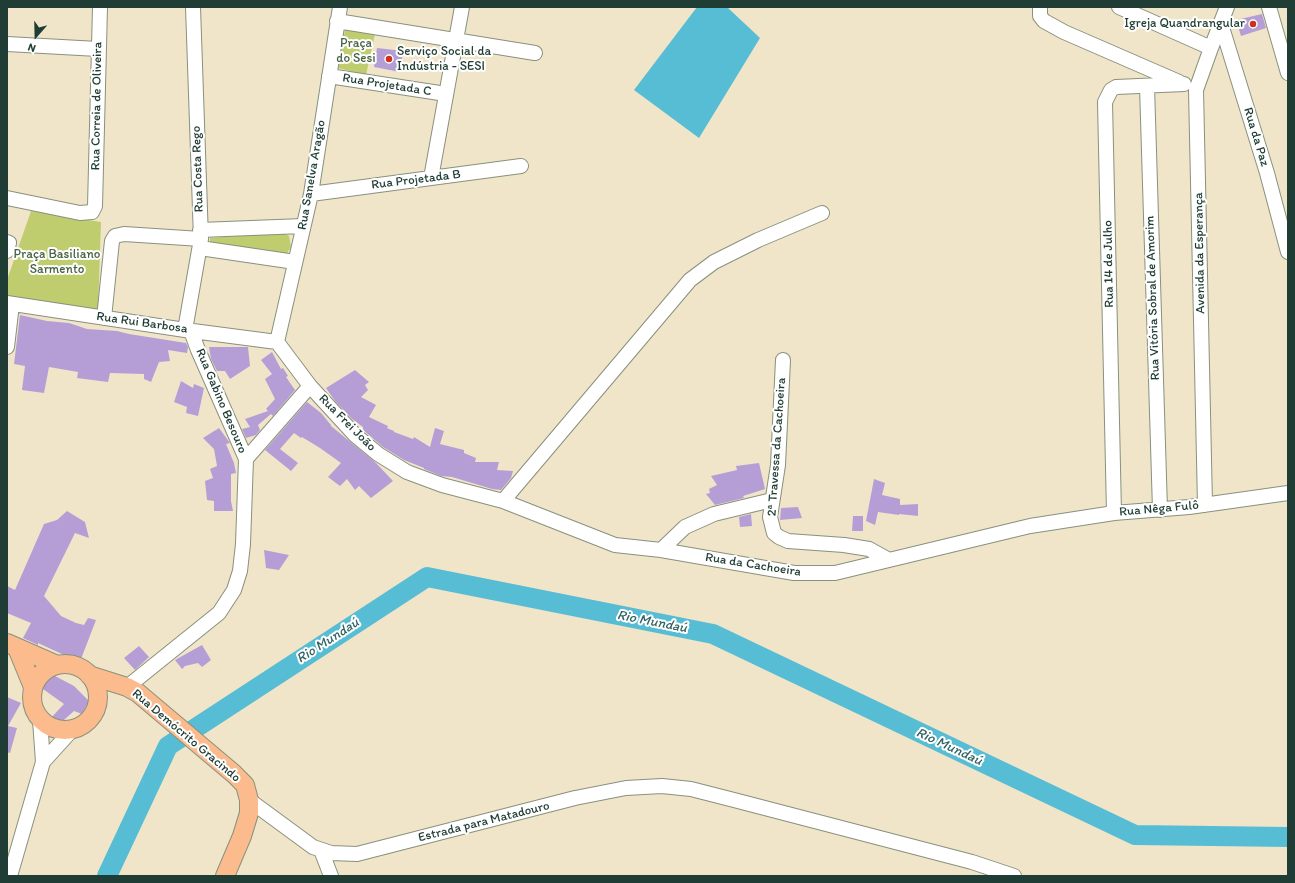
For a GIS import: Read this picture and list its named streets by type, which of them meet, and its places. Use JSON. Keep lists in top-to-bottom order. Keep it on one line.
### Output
{"streets":{"main road":["Rua Demócrito Gracindo"],"street":["Rua Projetada C","Rua Correia de Oliveira","Rua da Paz","Rua Costa Rego","Rua Sanelva Aragão","Rua Projetada B","Avenida da Esperança","Rua 14 de Julho","Rua Vitória Sobral de Amorim","Rua Rui Barbosa","Rua Gabino Besouro","Rua Frei João","2ª Travessa da Cachoeira","Rua Nêga Fulô","Rua da Cachoeira","Estrada para Matadouro"]},"crossings":[["Rua Projetada C","Rua Sanelva Aragão"],["Rua da Paz","Avenida da Esperança"],["Rua Costa Rego","Rua Rui Barbosa"],["Rua Costa Rego","Rua Gabino Besouro"],["Rua Sanelva Aragão","Rua Projetada B"],["Rua Sanelva Aragão","Rua Rui Barbosa"],["Rua Sanelva Aragão","Rua Frei João"],["Avenida da Esperança","Rua 14 de Julho"],["Avenida da Esperança","Rua Nêga Fulô"],["Rua 14 de Julho","Rua Vitória Sobral de Amorim"],["Rua 14 de Julho","Rua Nêga Fulô"],["Rua Vitória Sobral de Amorim","Rua Nêga Fulô"],["Rua Rui Barbosa","Rua Gabino Besouro"],["Rua Rui Barbosa","Rua Frei João"],["Rua Gabino Besouro","Rua Demócrito Gracindo"],["Rua Frei João","Rua da Cachoeira"],["2ª Travessa da Cachoeira","Rua da Cachoeira"],["Rua Nêga Fulô","Rua da Cachoeira"],["Rua Demócrito Gracindo","Estrada para Matadouro"]],"water":["Rio Mundaú"],"parks":["Praça do Sesi","Praça Basiliano Sarmento"],"places":["Igreja Quandrangular","Serviço Social da Indústria - SESI"],"north":"bottom"}
